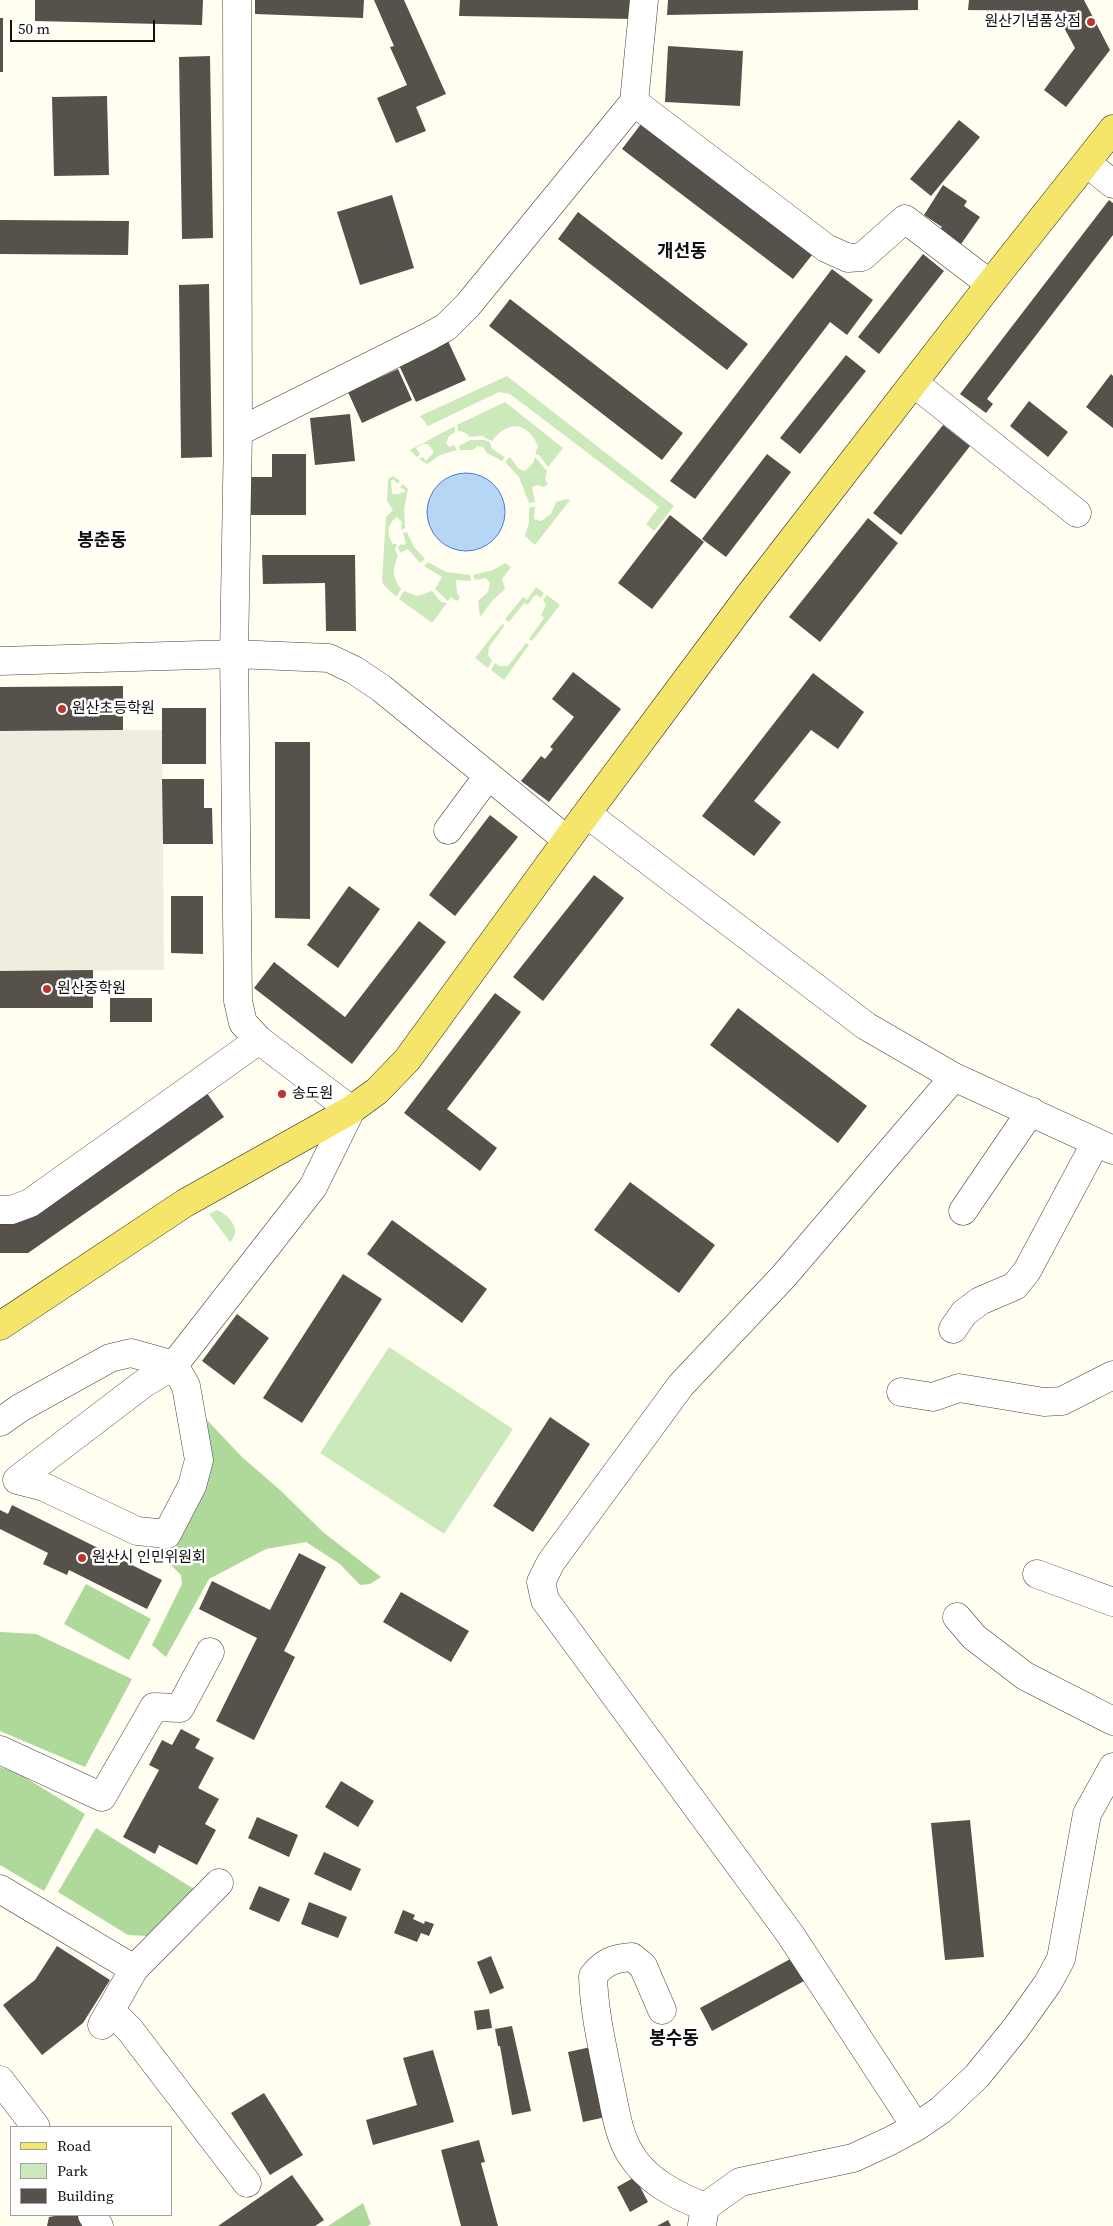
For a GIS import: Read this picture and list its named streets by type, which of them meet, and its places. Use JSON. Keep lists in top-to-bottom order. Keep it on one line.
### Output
{"districts":["개선동","봉춘동","봉수동"],"places":["원산기념품상점","원산초등학원","원산중학원","송도원","원산시 인민위원회"],"legend":["Road","Park","Building"],"scale_bar":"50 m"}
